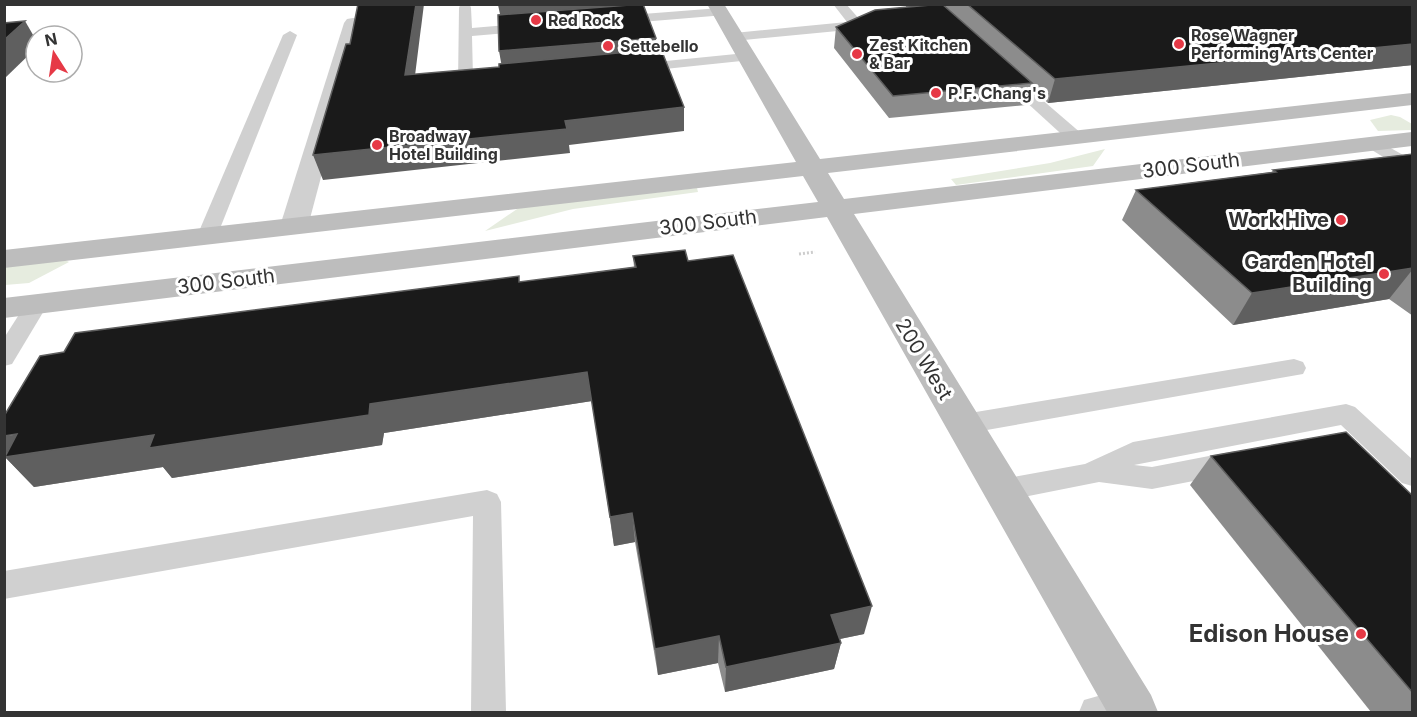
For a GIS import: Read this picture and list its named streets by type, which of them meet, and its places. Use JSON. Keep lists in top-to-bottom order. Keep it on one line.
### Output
{"streets":{"street":["300 South","200 West"]},"crossings":[["300 South","200 West"]],"places":["Red Rock","Rose Wagner Performing Arts Center","Settebello","Zest Kitchen & Bar","P.F. Chang's","Broadway Hotel Building","Work Hive","Garden Hotel Building","Edison House"],"north":"top"}
